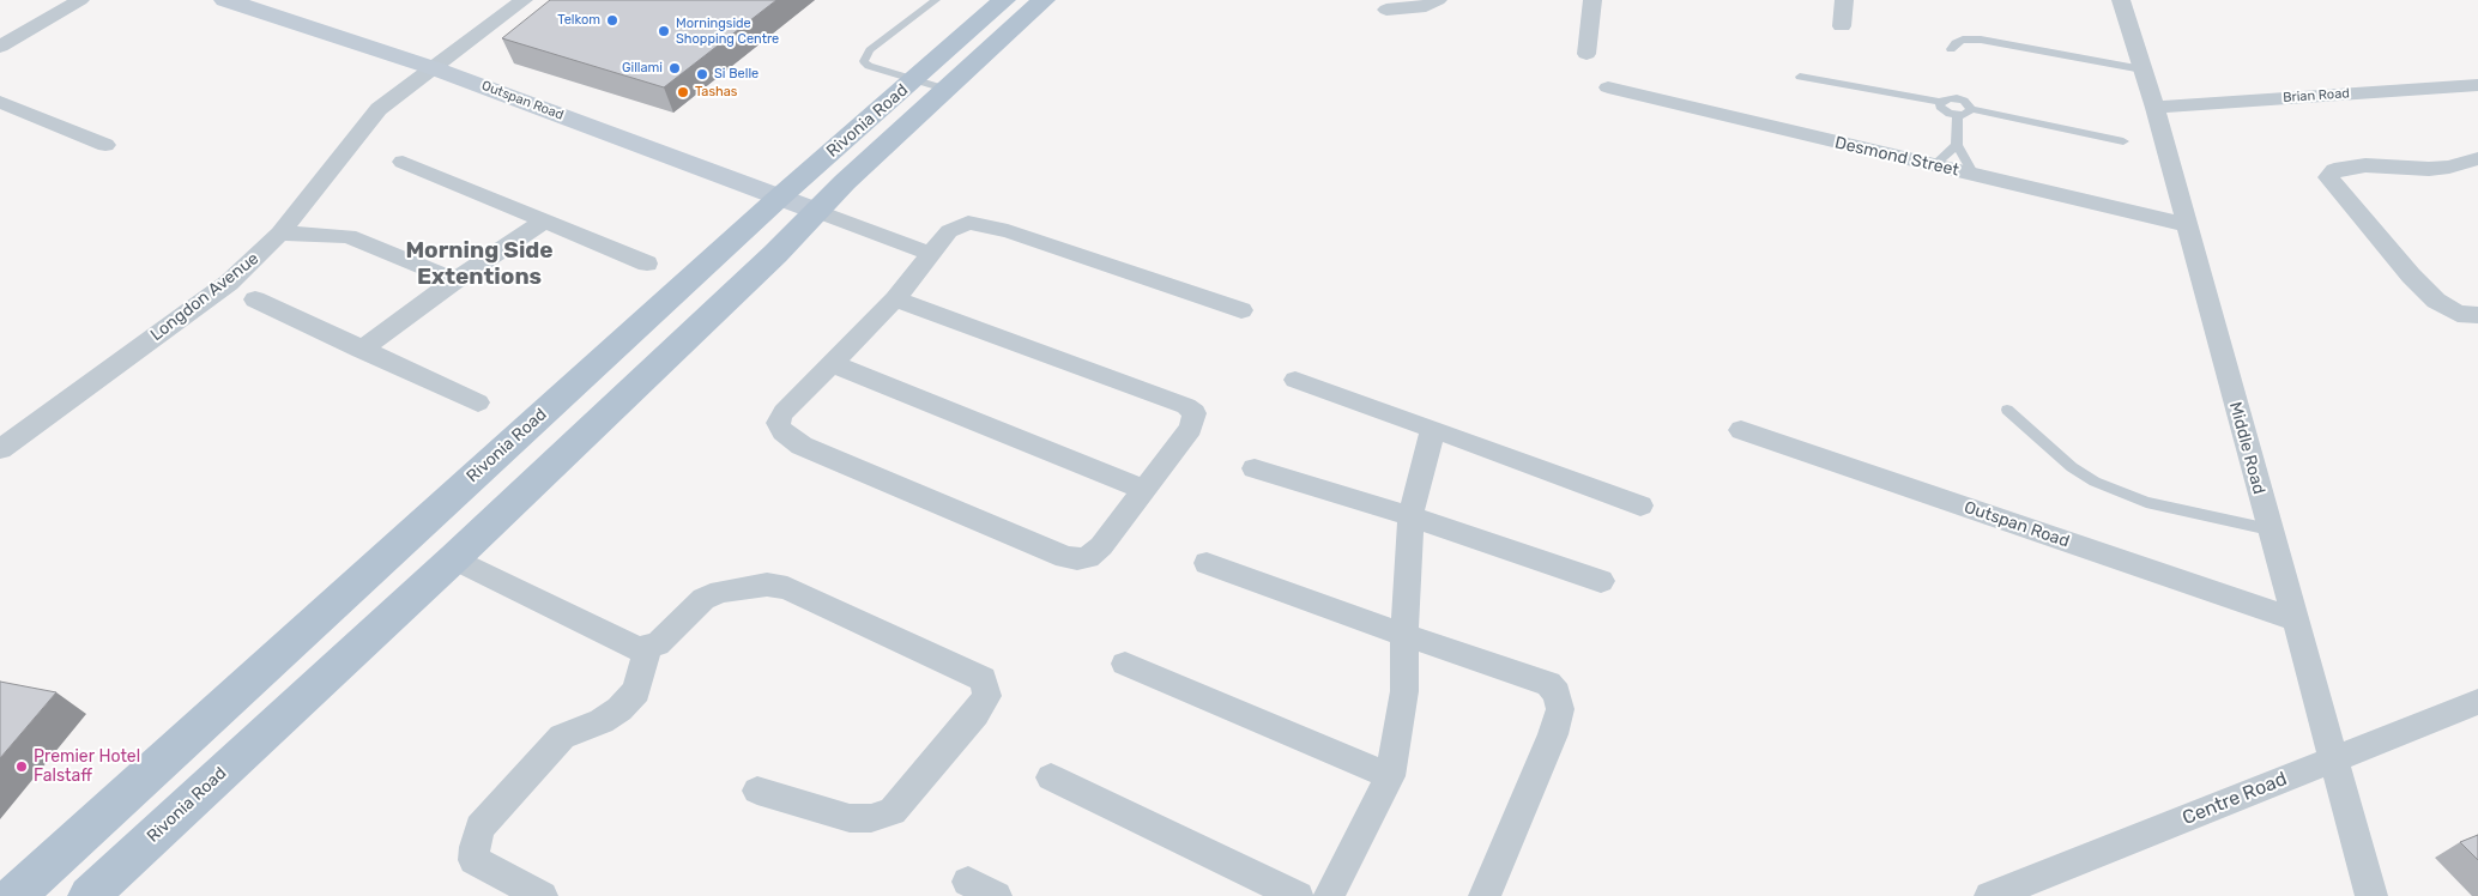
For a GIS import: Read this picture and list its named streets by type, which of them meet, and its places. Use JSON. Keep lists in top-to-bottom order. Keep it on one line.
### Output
{"streets":{"main road":["Rivonia Road"],"street":["Brian Road","Outspan Road","Desmond Street","Longdon Avenue","Middle Road","Centre Road"]},"crossings":[["Brian Road","Middle Road"],["Outspan Road","Rivonia Road"],["Outspan Road","Longdon Avenue"],["Outspan Road","Middle Road"],["Desmond Street","Middle Road"],["Middle Road","Centre Road"]],"districts":["Morning Side Extentions"],"places":["Telkom","Morningside Shopping Centre","Gillami","Si Belle","Tashas","Premier Hotel Falstaff"]}
